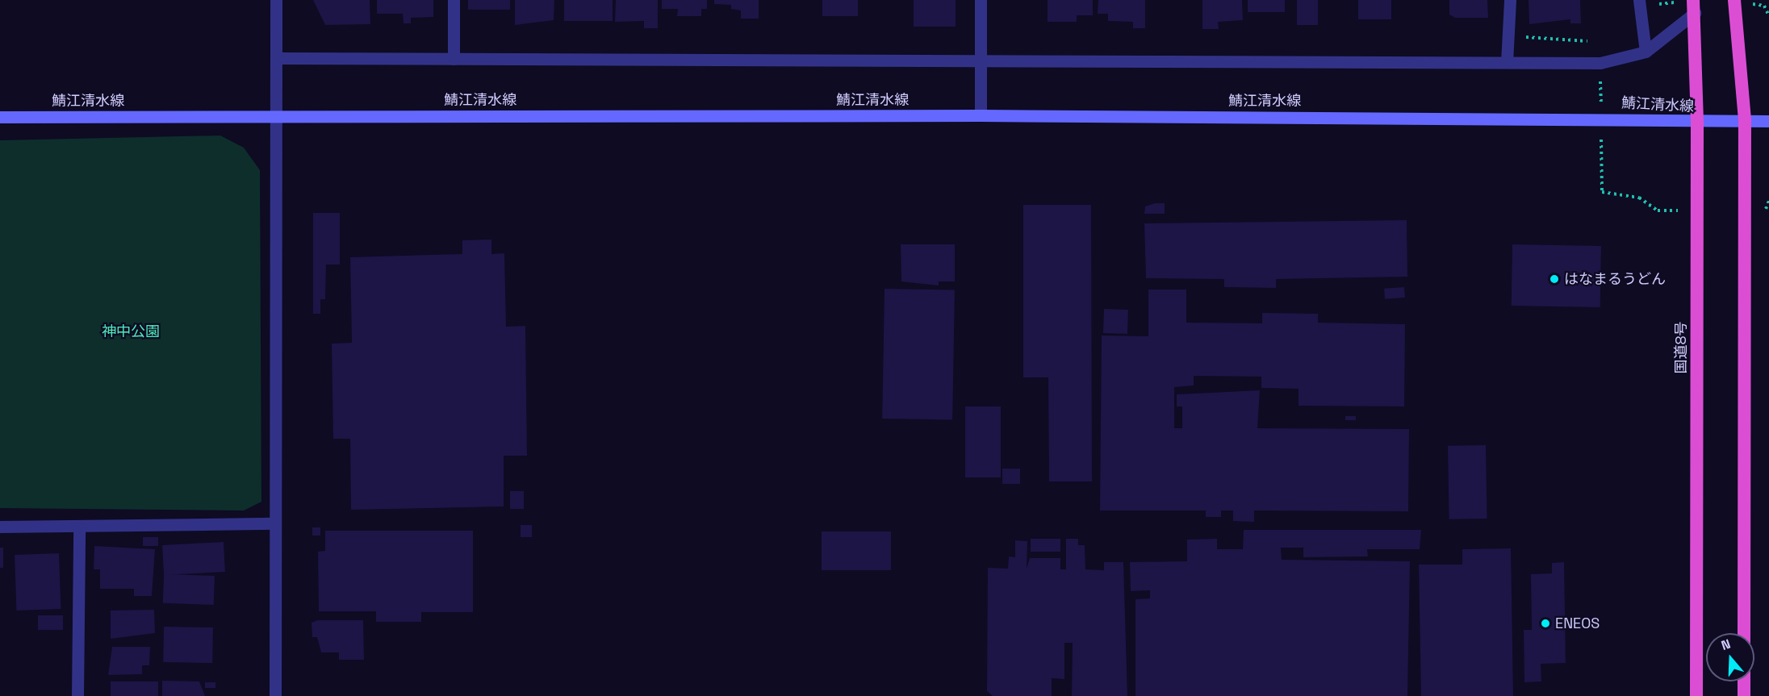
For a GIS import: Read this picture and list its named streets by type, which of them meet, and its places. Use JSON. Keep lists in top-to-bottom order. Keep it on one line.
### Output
{"streets":{"highway":["国道8号"],"main road":["鯖江清水線"]},"crossings":[["鯖江清水線","国道8号"]],"parks":["神中公園"],"places":["はなまるうどん","ENEOS"],"north":"top"}
